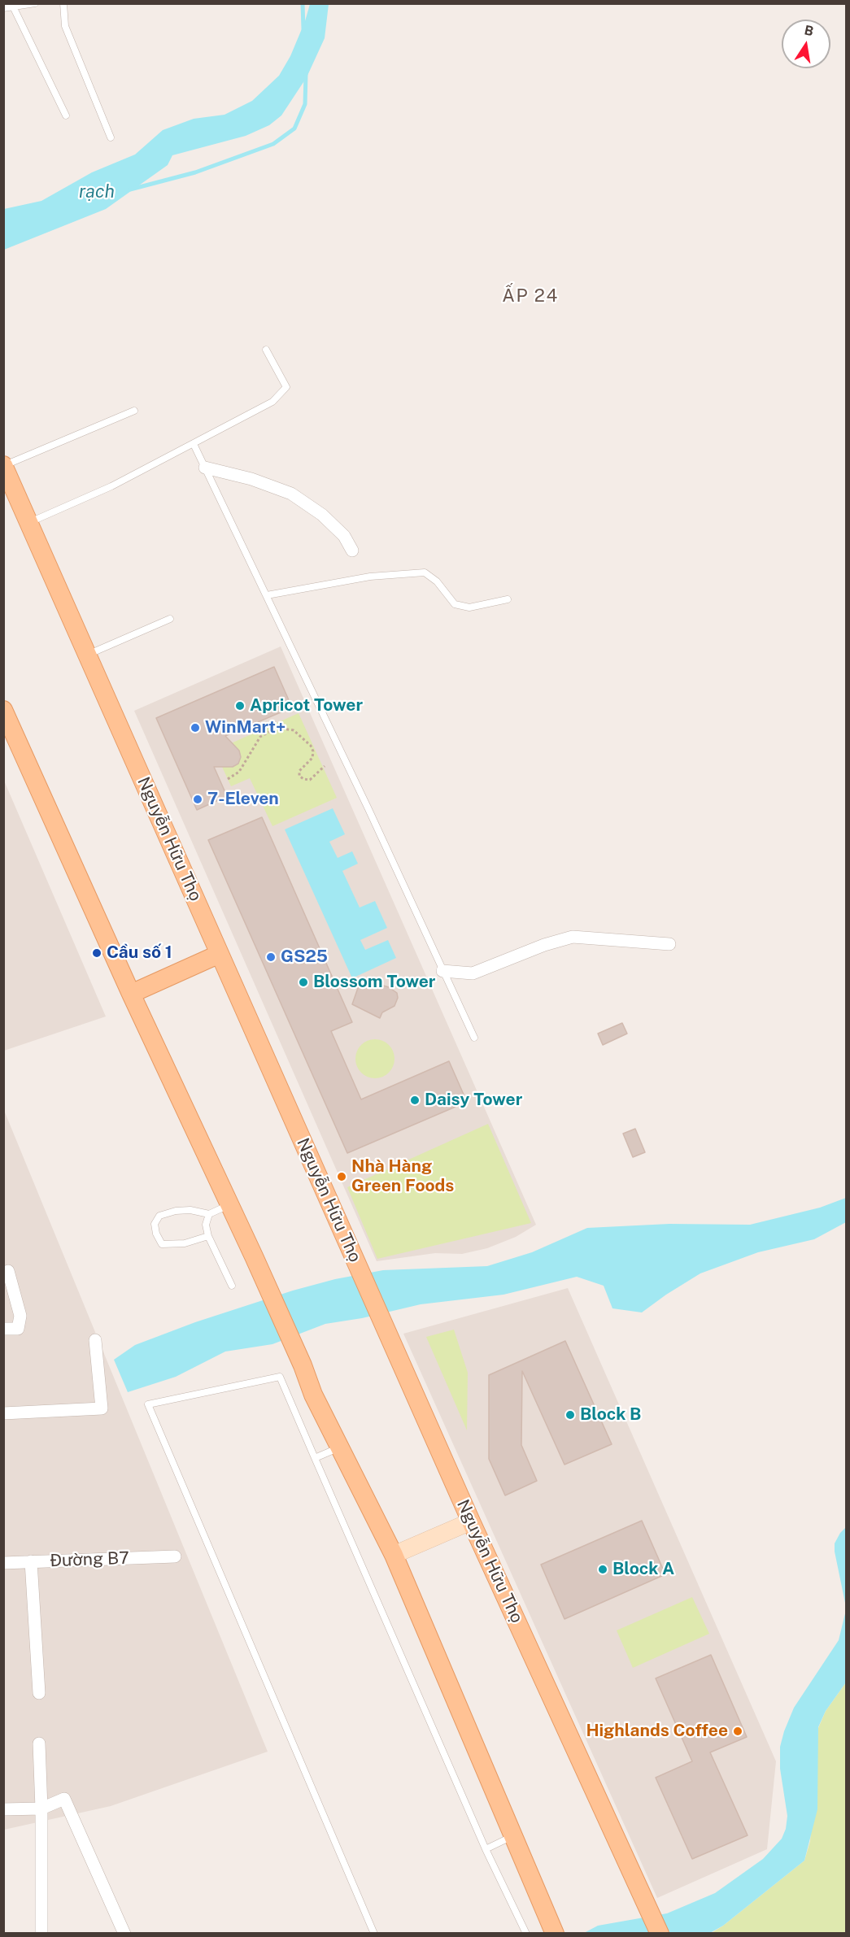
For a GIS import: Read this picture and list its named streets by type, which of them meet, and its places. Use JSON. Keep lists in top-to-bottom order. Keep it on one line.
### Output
{"streets":{"main road":["Nguyễn Hữu Thọ"],"street":["Đường B7"]},"districts":["ẤP 24"],"water":["rạch"],"places":["Apricot Tower","WinMart+","7-Eleven","Cầu số 1","GS25","Blossom Tower","Daisy Tower","Nhà Hàng Green Foods","Block B","Block A","Highlands Coffee"],"north":"top"}
